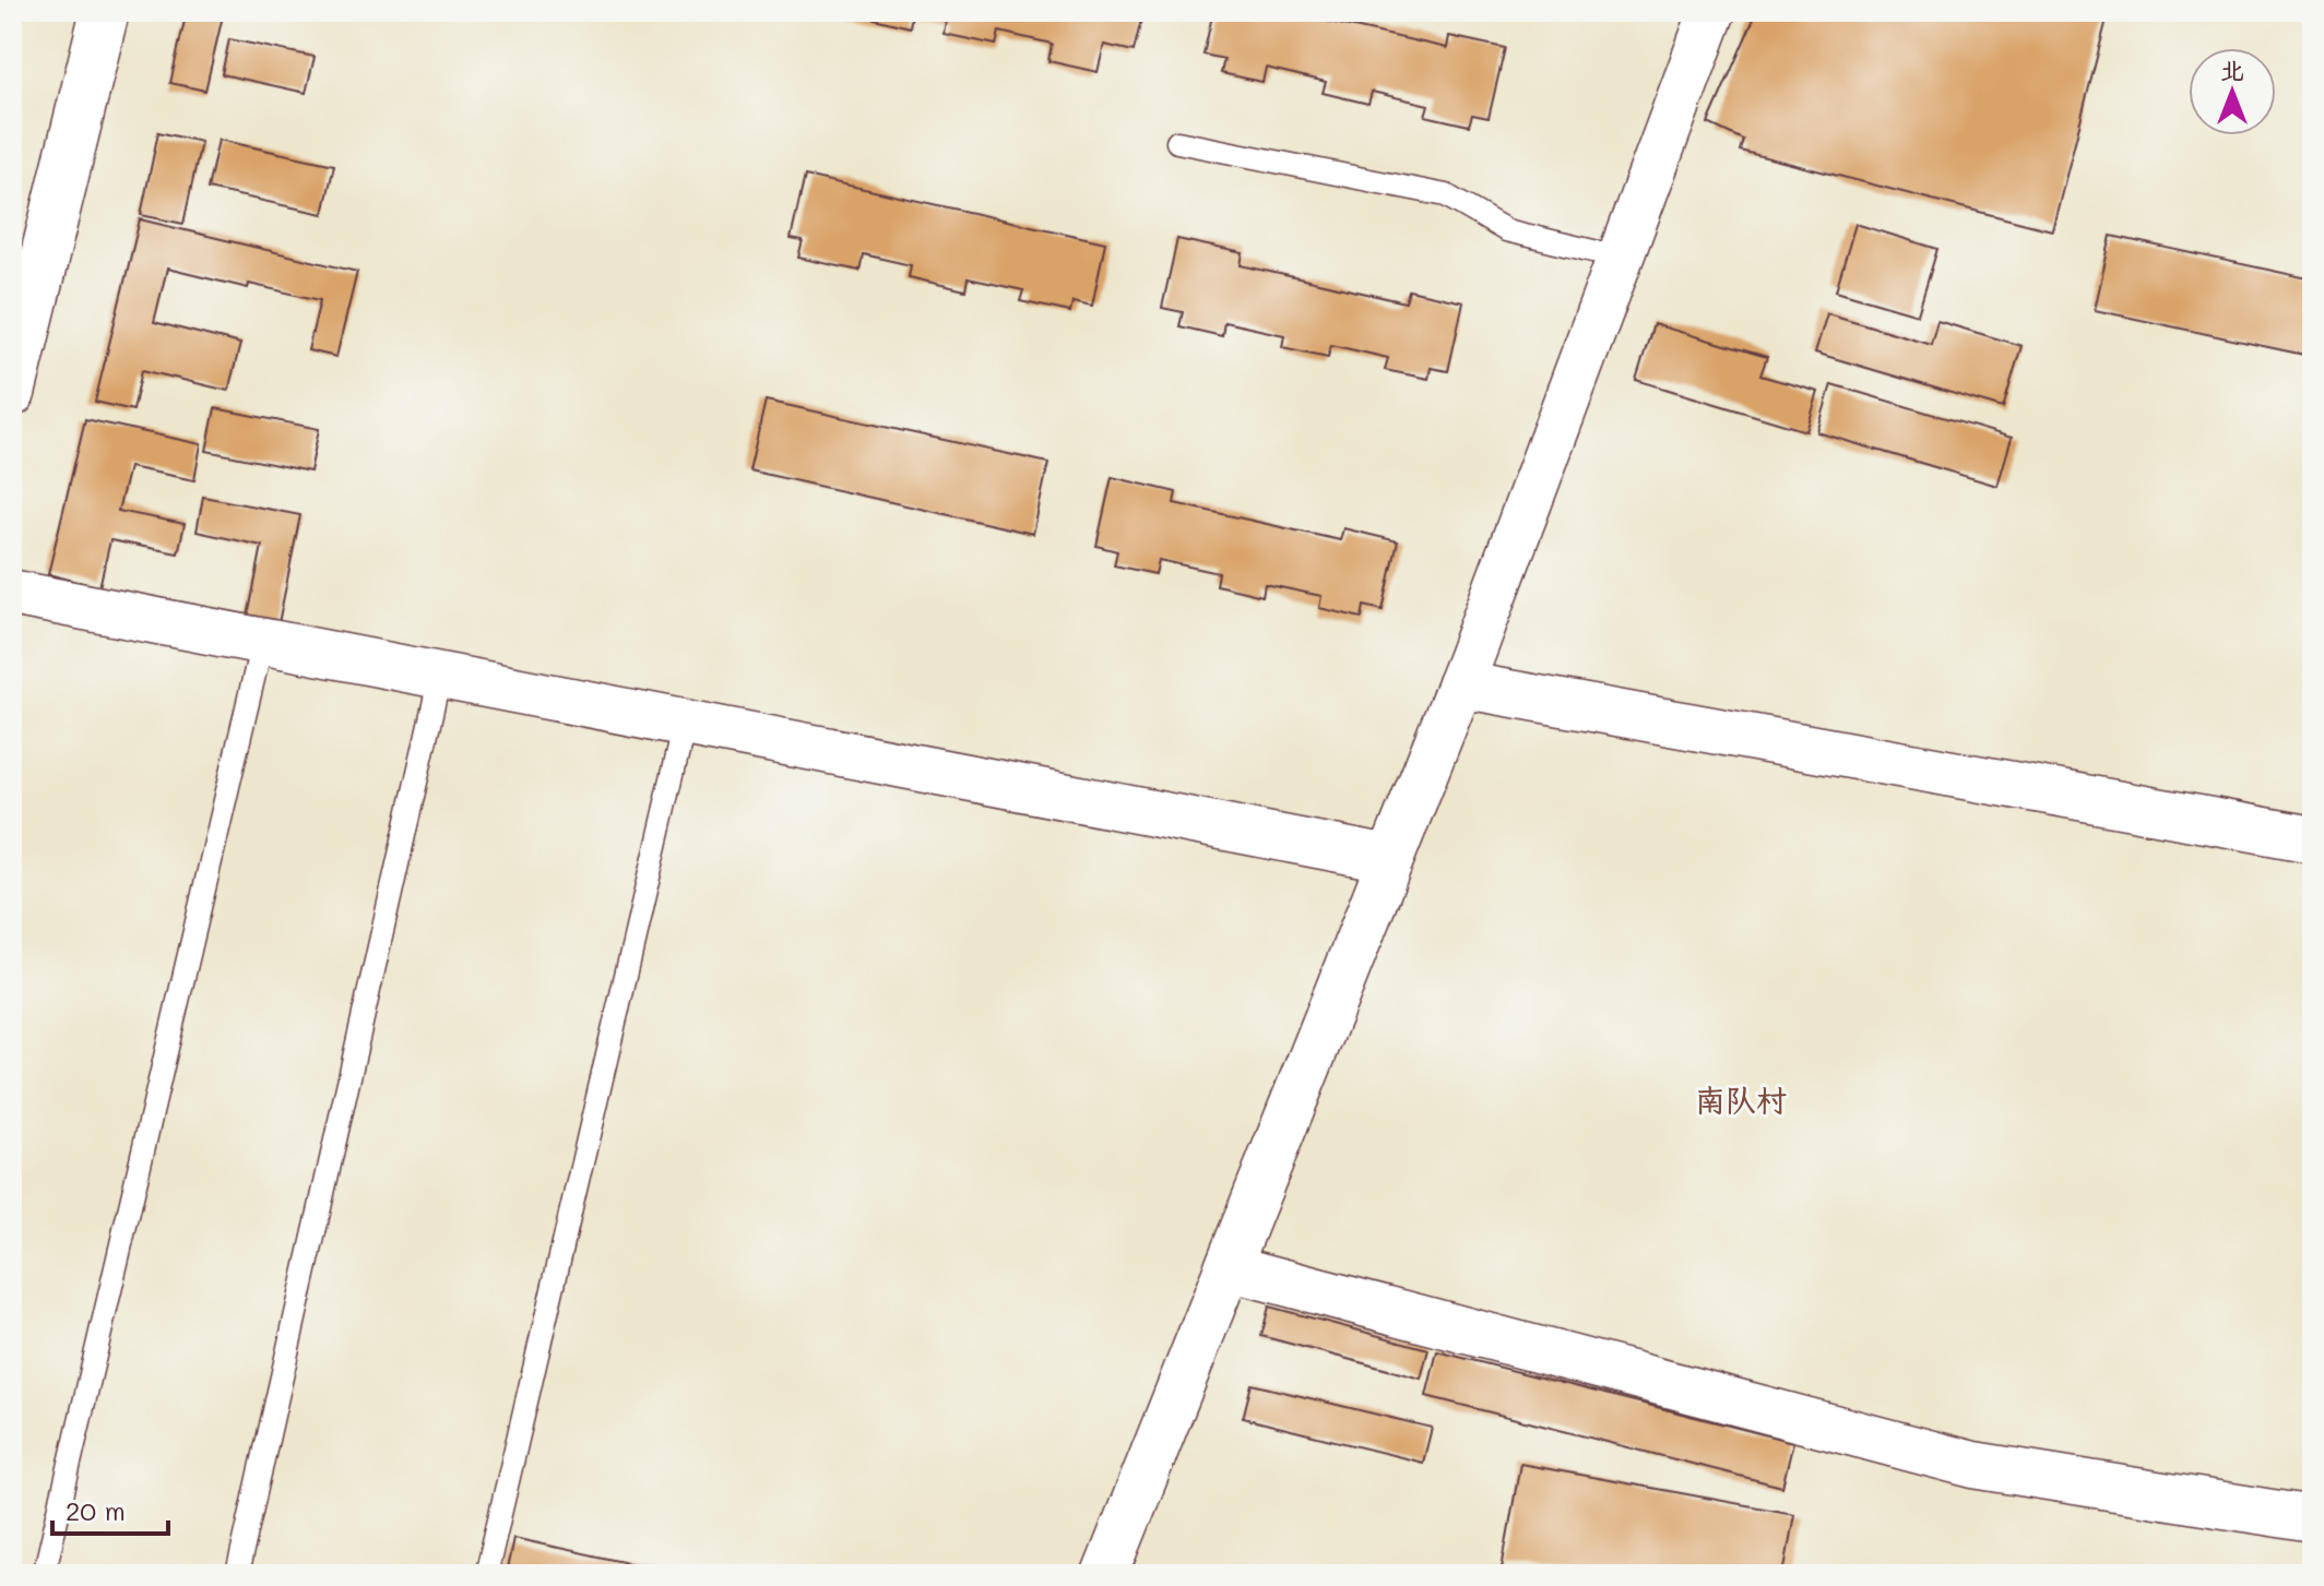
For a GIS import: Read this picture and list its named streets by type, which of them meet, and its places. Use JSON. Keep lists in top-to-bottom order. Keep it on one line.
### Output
{"districts":["南队村"],"scale_bar":"20 m","north":"top"}
